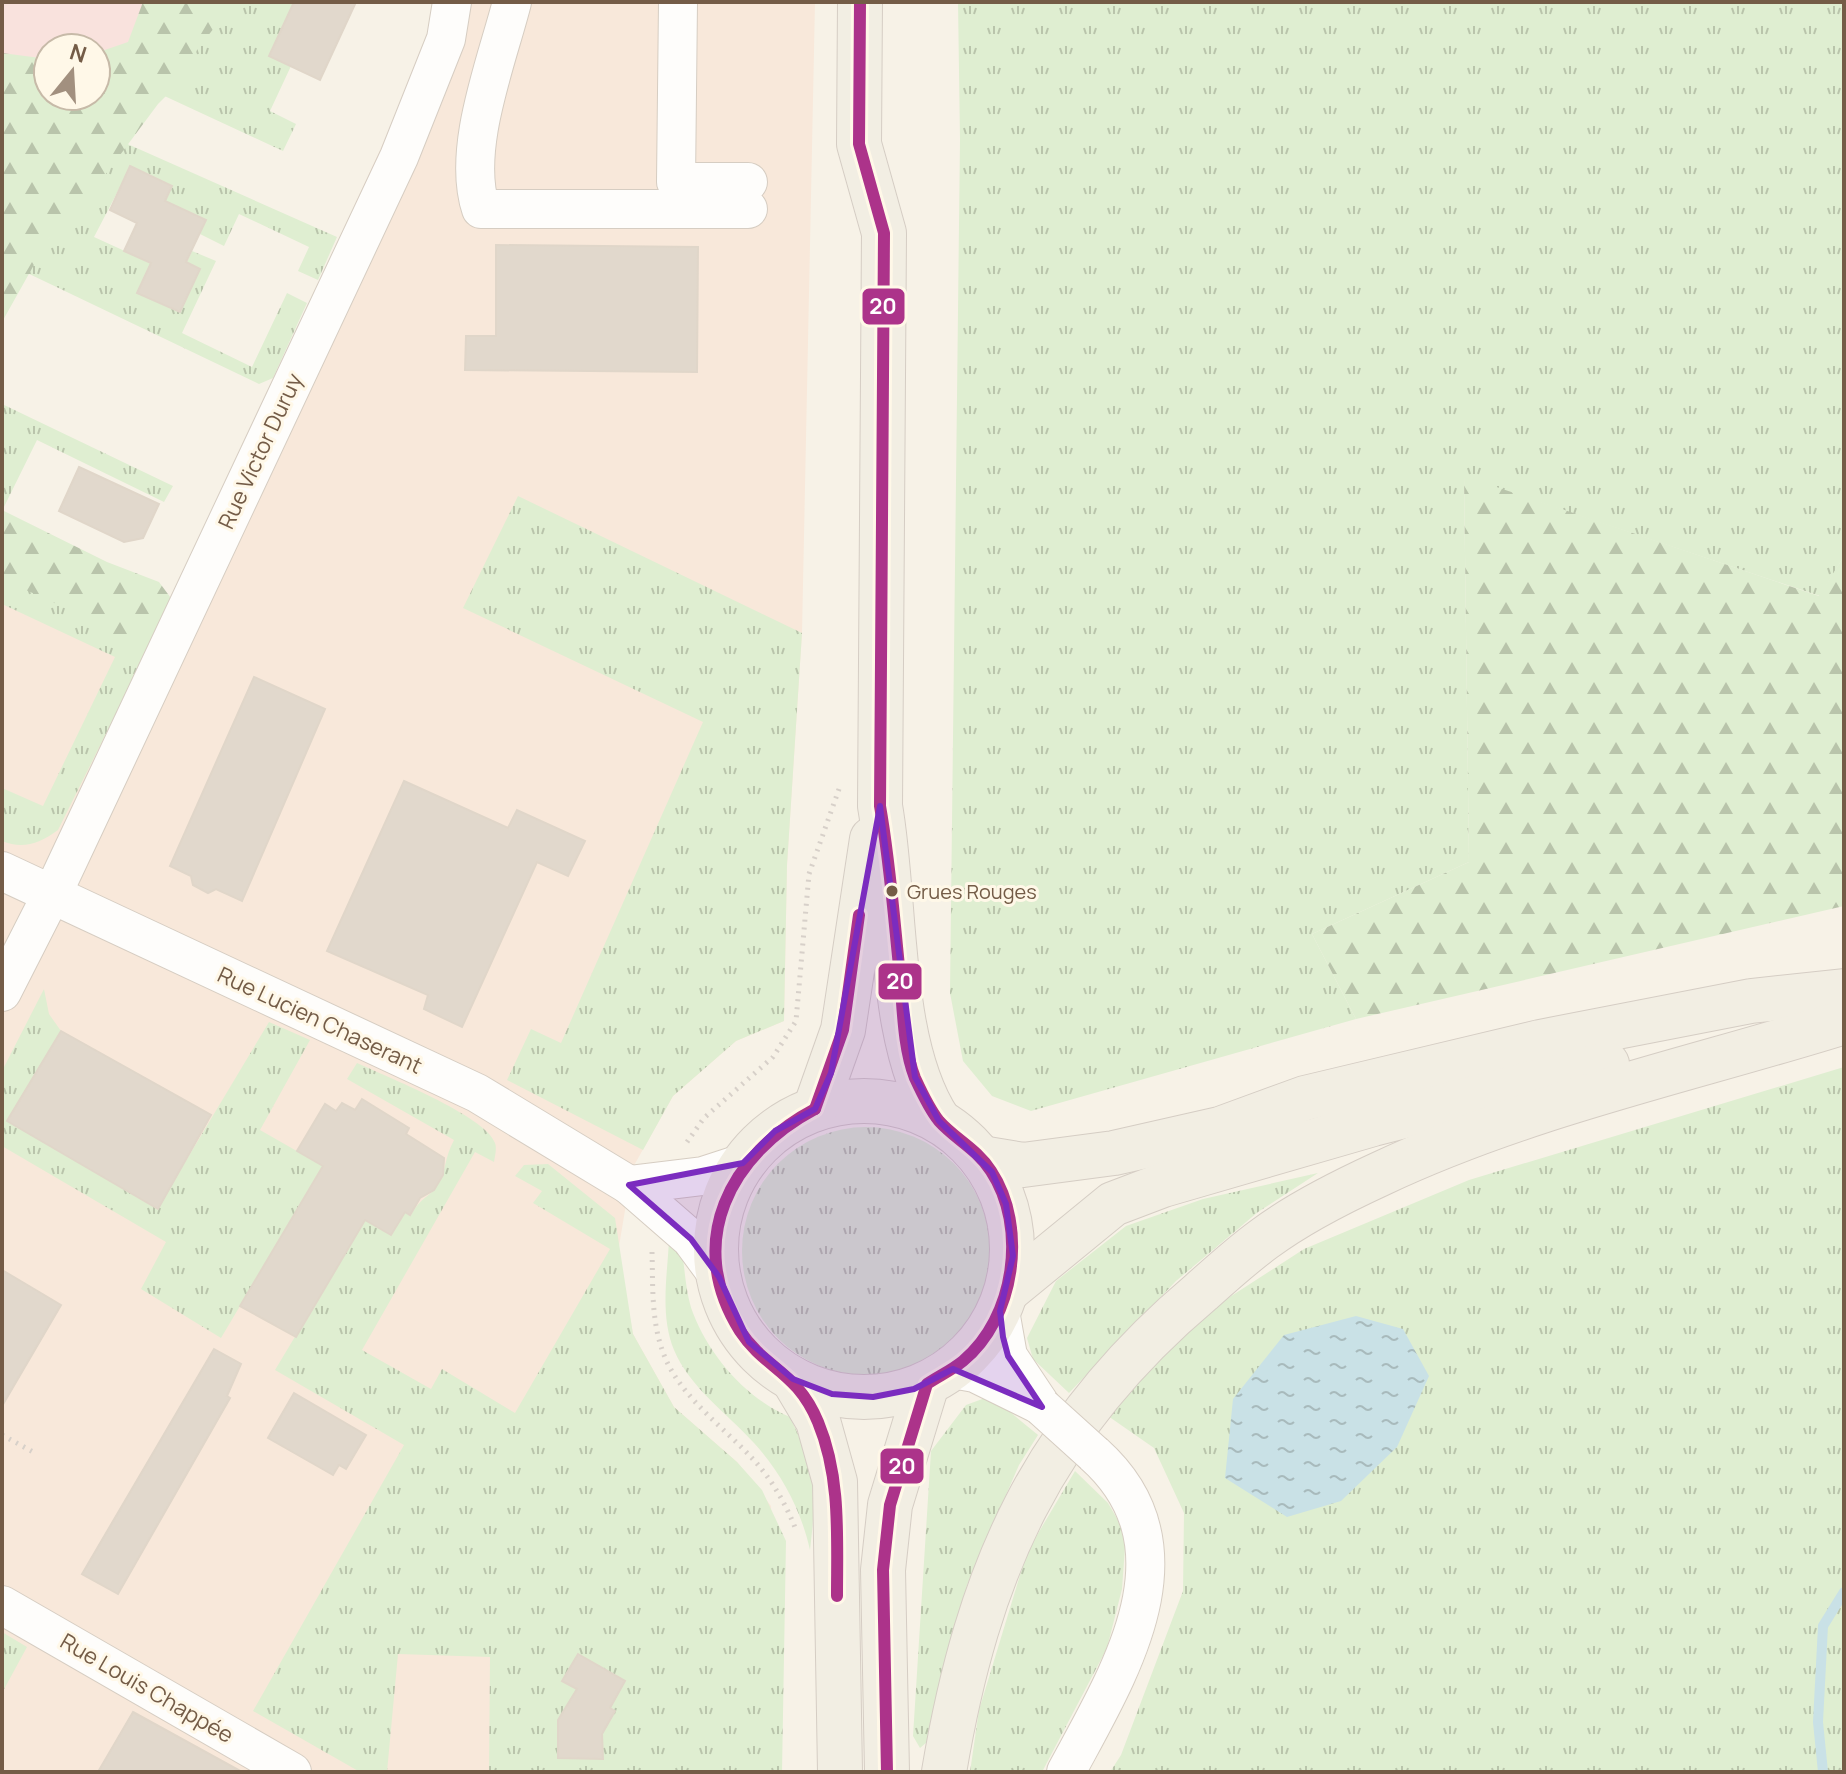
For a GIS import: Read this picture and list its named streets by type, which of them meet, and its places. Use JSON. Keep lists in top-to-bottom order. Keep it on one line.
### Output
{"streets":{"street":["Rue Victor Duruy","Rue Lucien Chaserant","Rue Louis Chappée"]},"crossings":[["Rue Victor Duruy","Rue Lucien Chaserant"]],"places":["Grues Rouges"],"lines":["transit line 20"],"north":"top"}
